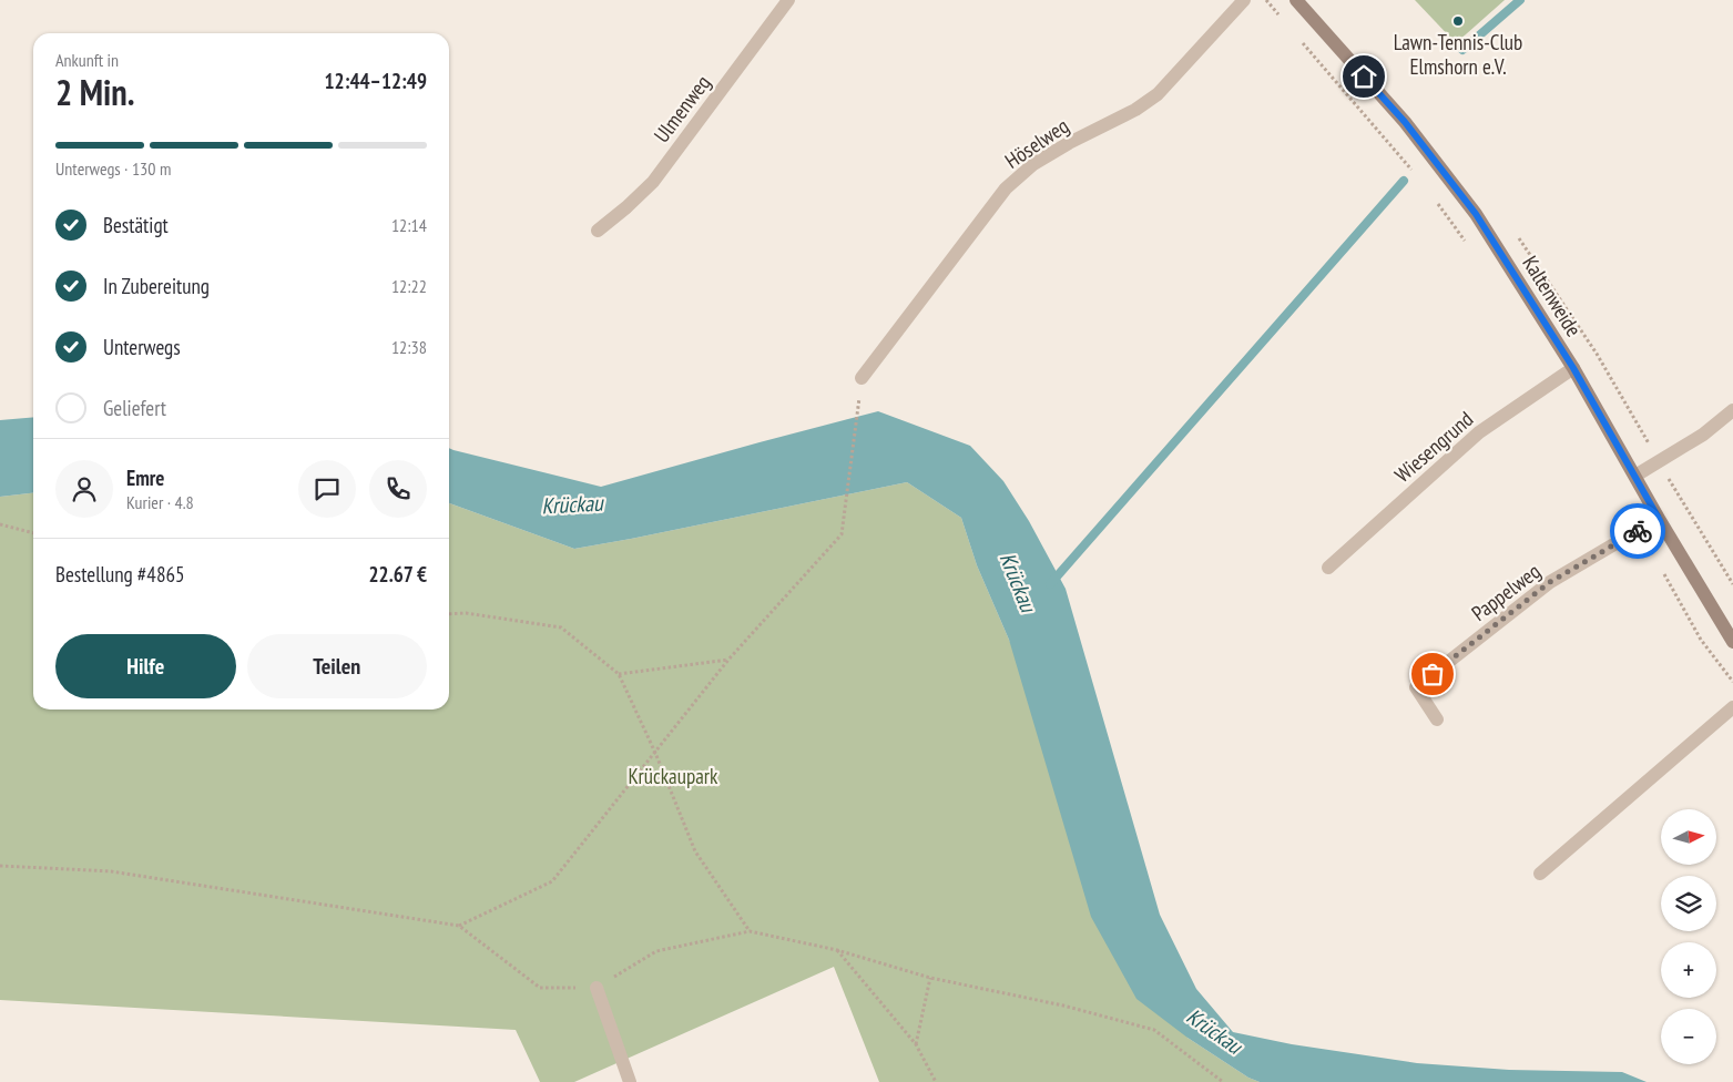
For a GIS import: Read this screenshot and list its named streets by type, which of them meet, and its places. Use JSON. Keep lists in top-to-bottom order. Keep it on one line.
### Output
{"streets":{"main road":["Kaltenweide"],"street":["Ulmenweg","Höselweg","Wiesengrund","Pappelweg"]},"crossings":[["Kaltenweide","Wiesengrund"],["Kaltenweide","Pappelweg"]],"water":["Krückau"],"parks":["Krückaupark"],"places":["Lawn-Tennis-Club Elmshorn e.V."],"north":"right","page":{"heading":["2 Min.","Ankunft in","12:44–12:49"],"panel":["Emre","Kurier · 4.8","Bestellung #4865","22.67 €"],"bar":"Unterwegs · 130 m","list":[["Bestätigt","12:14"],["In Zubereitung","12:22"],["Unterwegs","12:38"],"Geliefert"],"buttons":["Hilfe","Teilen"],"map_buttons":["+","−"]}}
